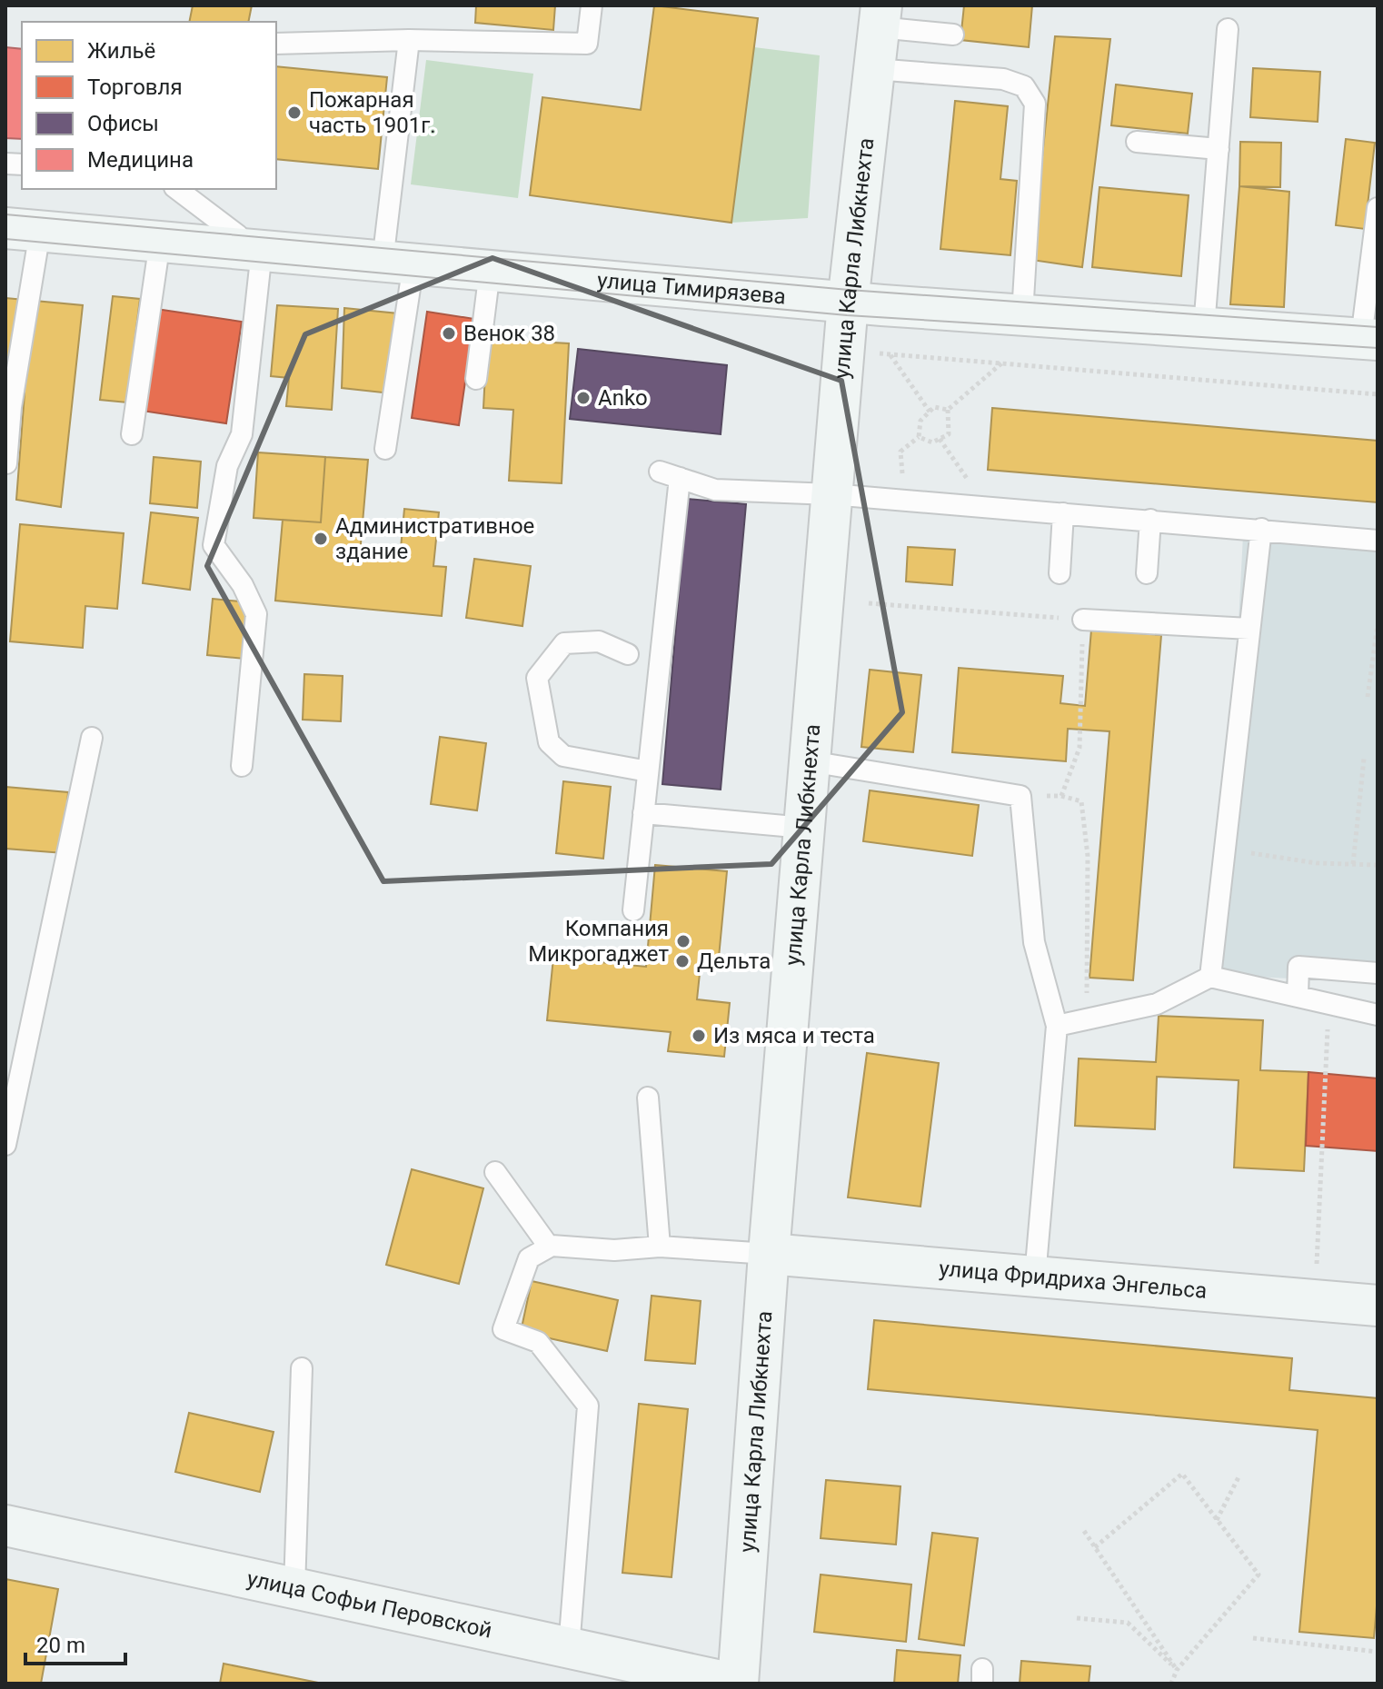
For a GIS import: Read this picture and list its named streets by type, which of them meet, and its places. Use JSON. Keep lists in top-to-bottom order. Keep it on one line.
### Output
{"streets":{"street":["улица Карла Либкнехта","улица Тимирязева","улица Фридриха Энгельса","улица Софьи Перовской"]},"crossings":[["улица Карла Либкнехта","улица Тимирязева"],["улица Карла Либкнехта","улица Фридриха Энгельса"],["улица Карла Либкнехта","улица Софьи Перовской"]],"places":["Пожарная часть 1901г.","Венок 38","Anko","Административное здание","Компания Микрогаджет","Дельта","Из мяса и теста"],"legend":["Жильё","Торговля","Офисы","Медицина"],"scale_bar":"20 m"}
